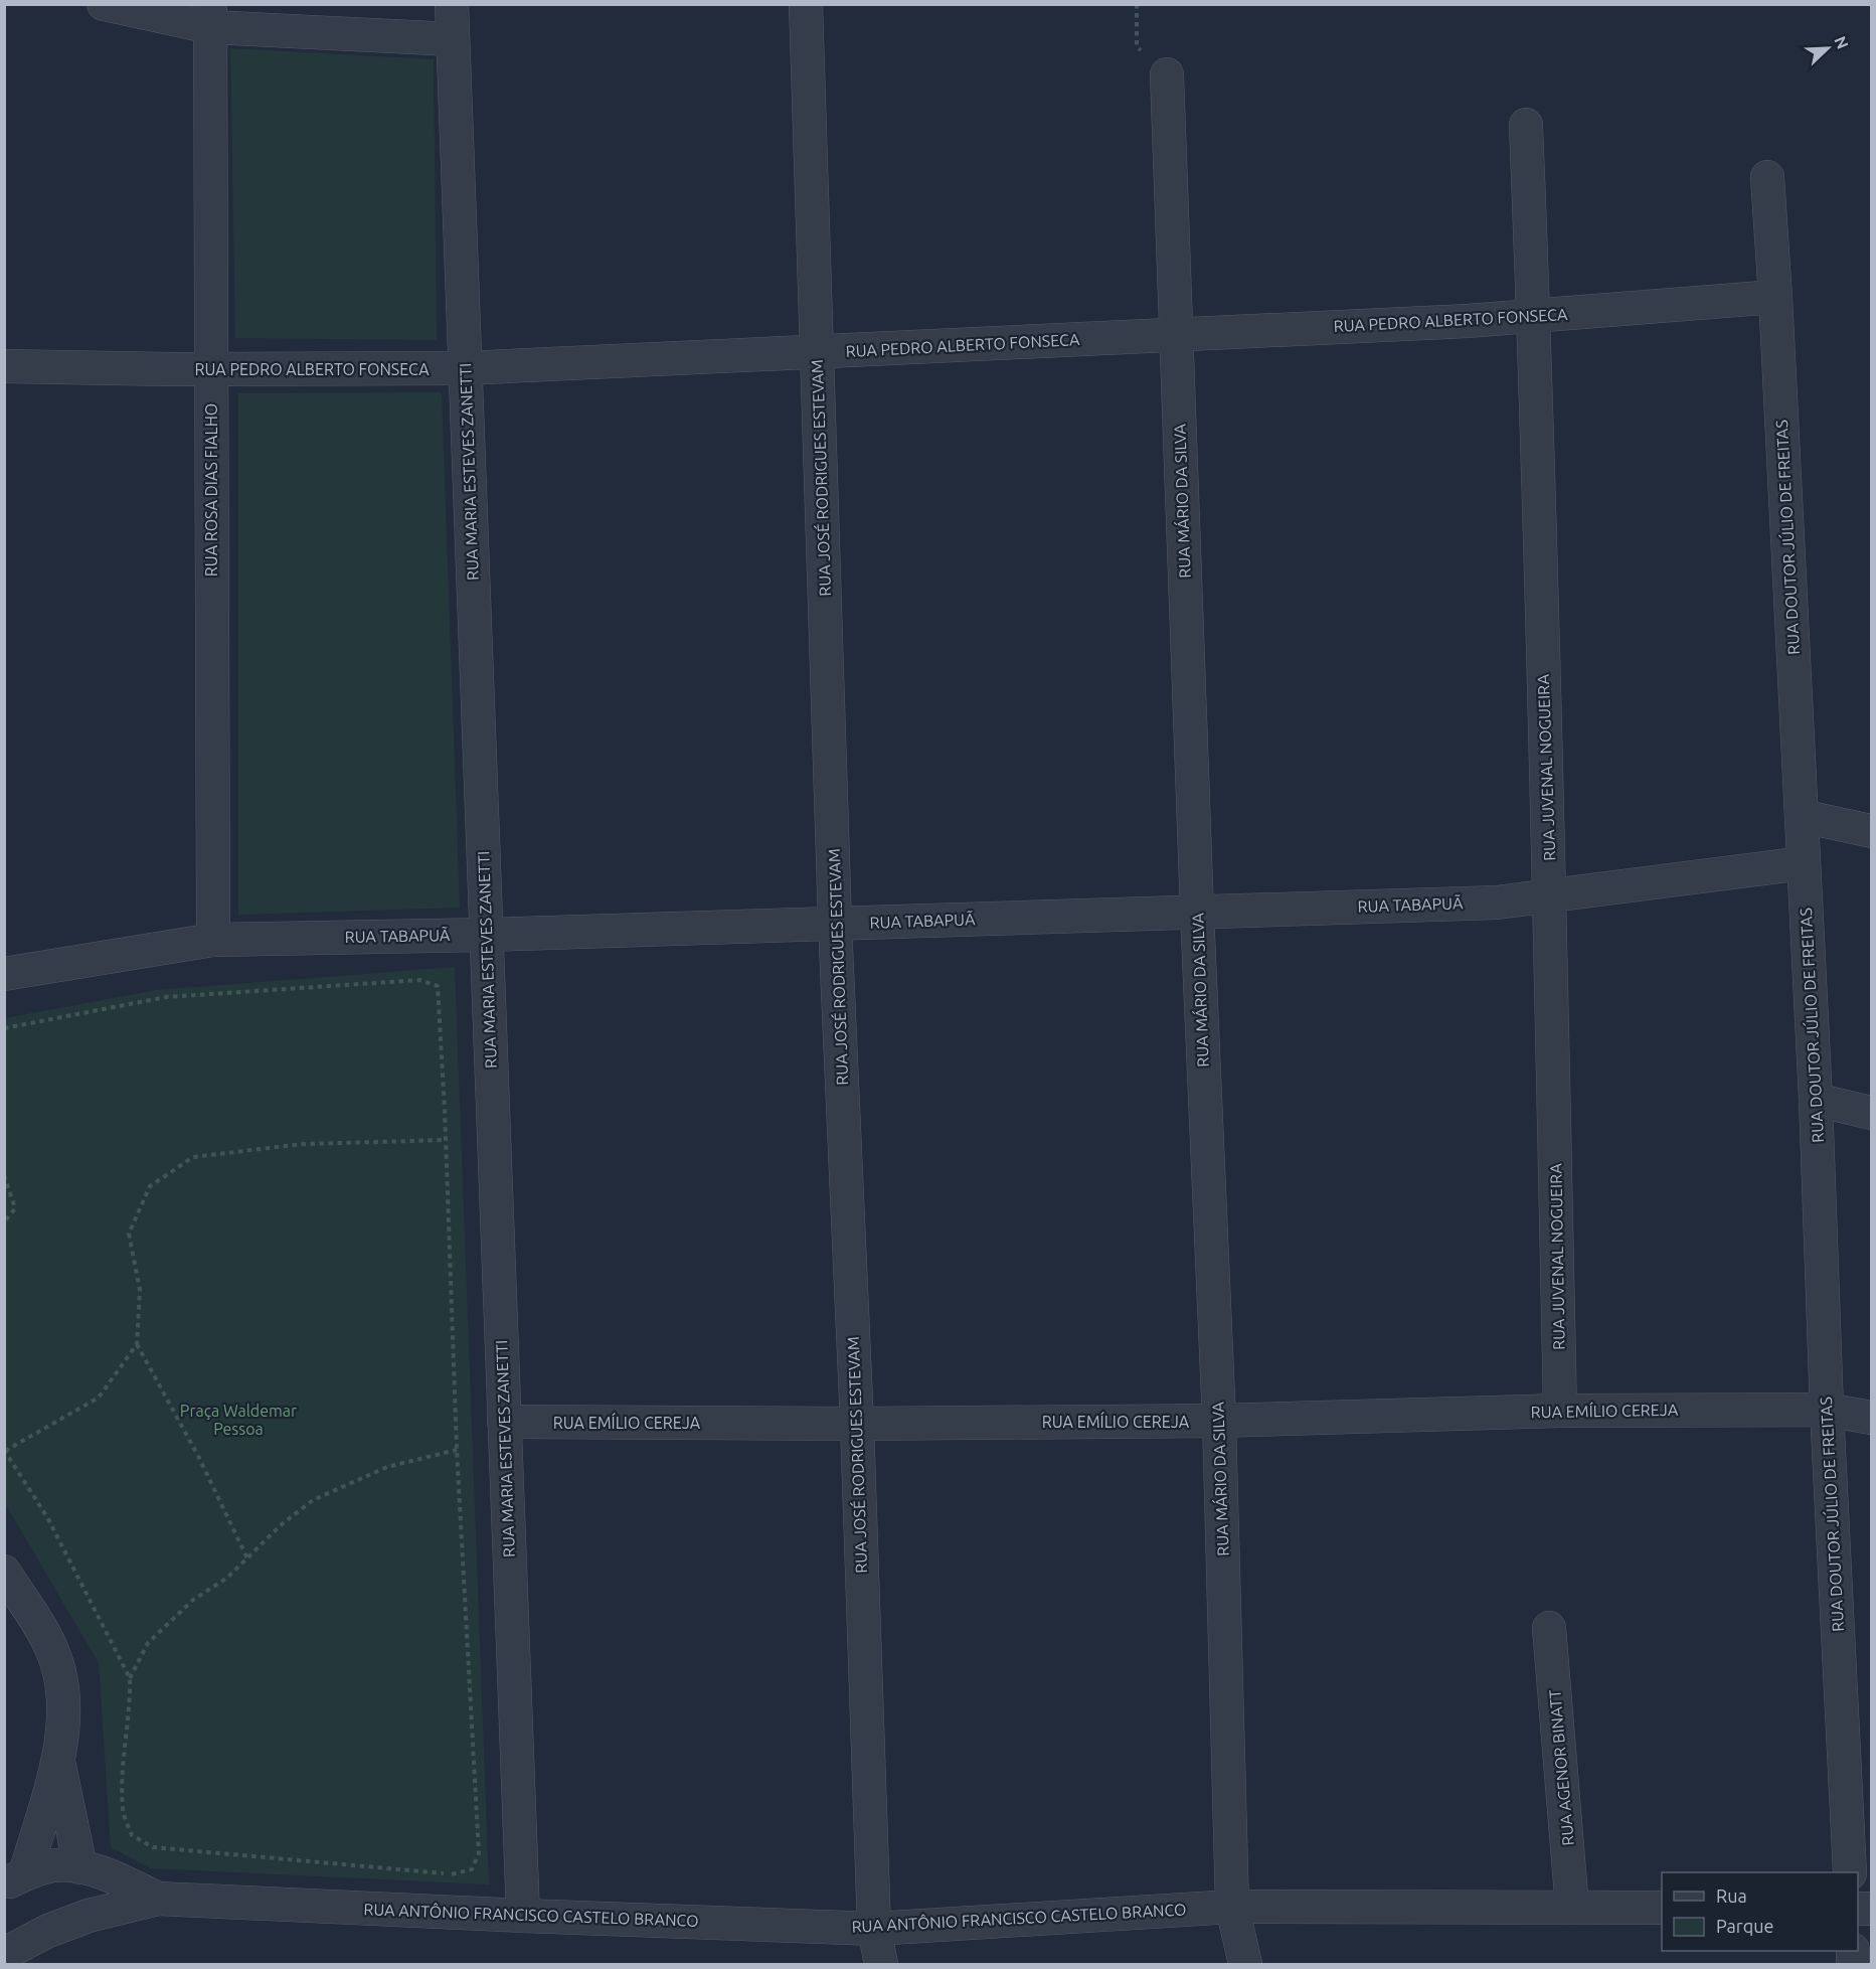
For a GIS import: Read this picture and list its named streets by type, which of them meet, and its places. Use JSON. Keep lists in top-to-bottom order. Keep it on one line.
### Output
{"streets":{"street":["RUA PEDRO ALBERTO FONSECA","RUA MARIA ESTEVES ZANETTI","RUA JOSÉ RODRIGUES ESTEVAM","RUA ROSA DIAS FIALHO","RUA MÁRIO DA SILVA","RUA DOUTOR JÚLIO DE FREITAS","RUA JUVENAL NOGUEIRA","RUA TABAPUÃ","RUA EMÍLIO CEREJA","RUA AGENOR BINATT","RUA ANTÔNIO FRANCISCO CASTELO BRANCO"]},"crossings":[["RUA PEDRO ALBERTO FONSECA","RUA MARIA ESTEVES ZANETTI"],["RUA PEDRO ALBERTO FONSECA","RUA JOSÉ RODRIGUES ESTEVAM"],["RUA PEDRO ALBERTO FONSECA","RUA ROSA DIAS FIALHO"],["RUA PEDRO ALBERTO FONSECA","RUA MÁRIO DA SILVA"],["RUA PEDRO ALBERTO FONSECA","RUA DOUTOR JÚLIO DE FREITAS"],["RUA PEDRO ALBERTO FONSECA","RUA JUVENAL NOGUEIRA"],["RUA MARIA ESTEVES ZANETTI","RUA TABAPUÃ"],["RUA MARIA ESTEVES ZANETTI","RUA EMÍLIO CEREJA"],["RUA MARIA ESTEVES ZANETTI","RUA ANTÔNIO FRANCISCO CASTELO BRANCO"],["RUA JOSÉ RODRIGUES ESTEVAM","RUA TABAPUÃ"],["RUA JOSÉ RODRIGUES ESTEVAM","RUA EMÍLIO CEREJA"],["RUA JOSÉ RODRIGUES ESTEVAM","RUA ANTÔNIO FRANCISCO CASTELO BRANCO"],["RUA ROSA DIAS FIALHO","RUA TABAPUÃ"],["RUA MÁRIO DA SILVA","RUA TABAPUÃ"],["RUA MÁRIO DA SILVA","RUA EMÍLIO CEREJA"],["RUA MÁRIO DA SILVA","RUA ANTÔNIO FRANCISCO CASTELO BRANCO"],["RUA DOUTOR JÚLIO DE FREITAS","RUA TABAPUÃ"],["RUA DOUTOR JÚLIO DE FREITAS","RUA EMÍLIO CEREJA"],["RUA JUVENAL NOGUEIRA","RUA TABAPUÃ"],["RUA JUVENAL NOGUEIRA","RUA EMÍLIO CEREJA"],["RUA AGENOR BINATT","RUA ANTÔNIO FRANCISCO CASTELO BRANCO"]],"parks":["Praça Waldemar Pessoa"],"legend":["Rua","Parque"],"north":"top right"}
